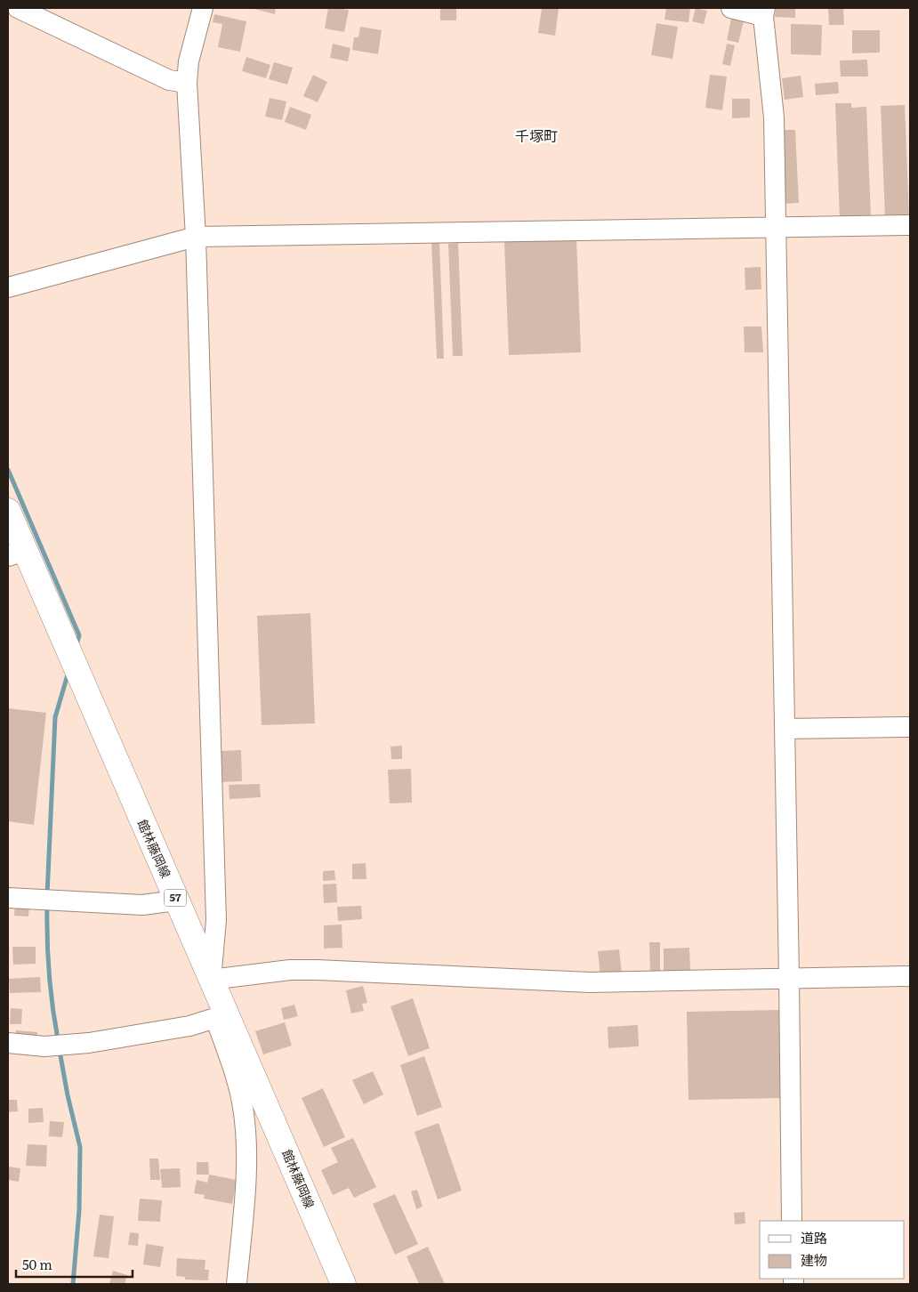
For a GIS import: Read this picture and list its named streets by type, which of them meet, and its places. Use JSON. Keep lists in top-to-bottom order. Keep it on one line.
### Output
{"streets":{"main road":["館林藤岡線","57"]},"districts":["千塚町"],"legend":["道路","建物"],"scale_bar":"50 m"}
